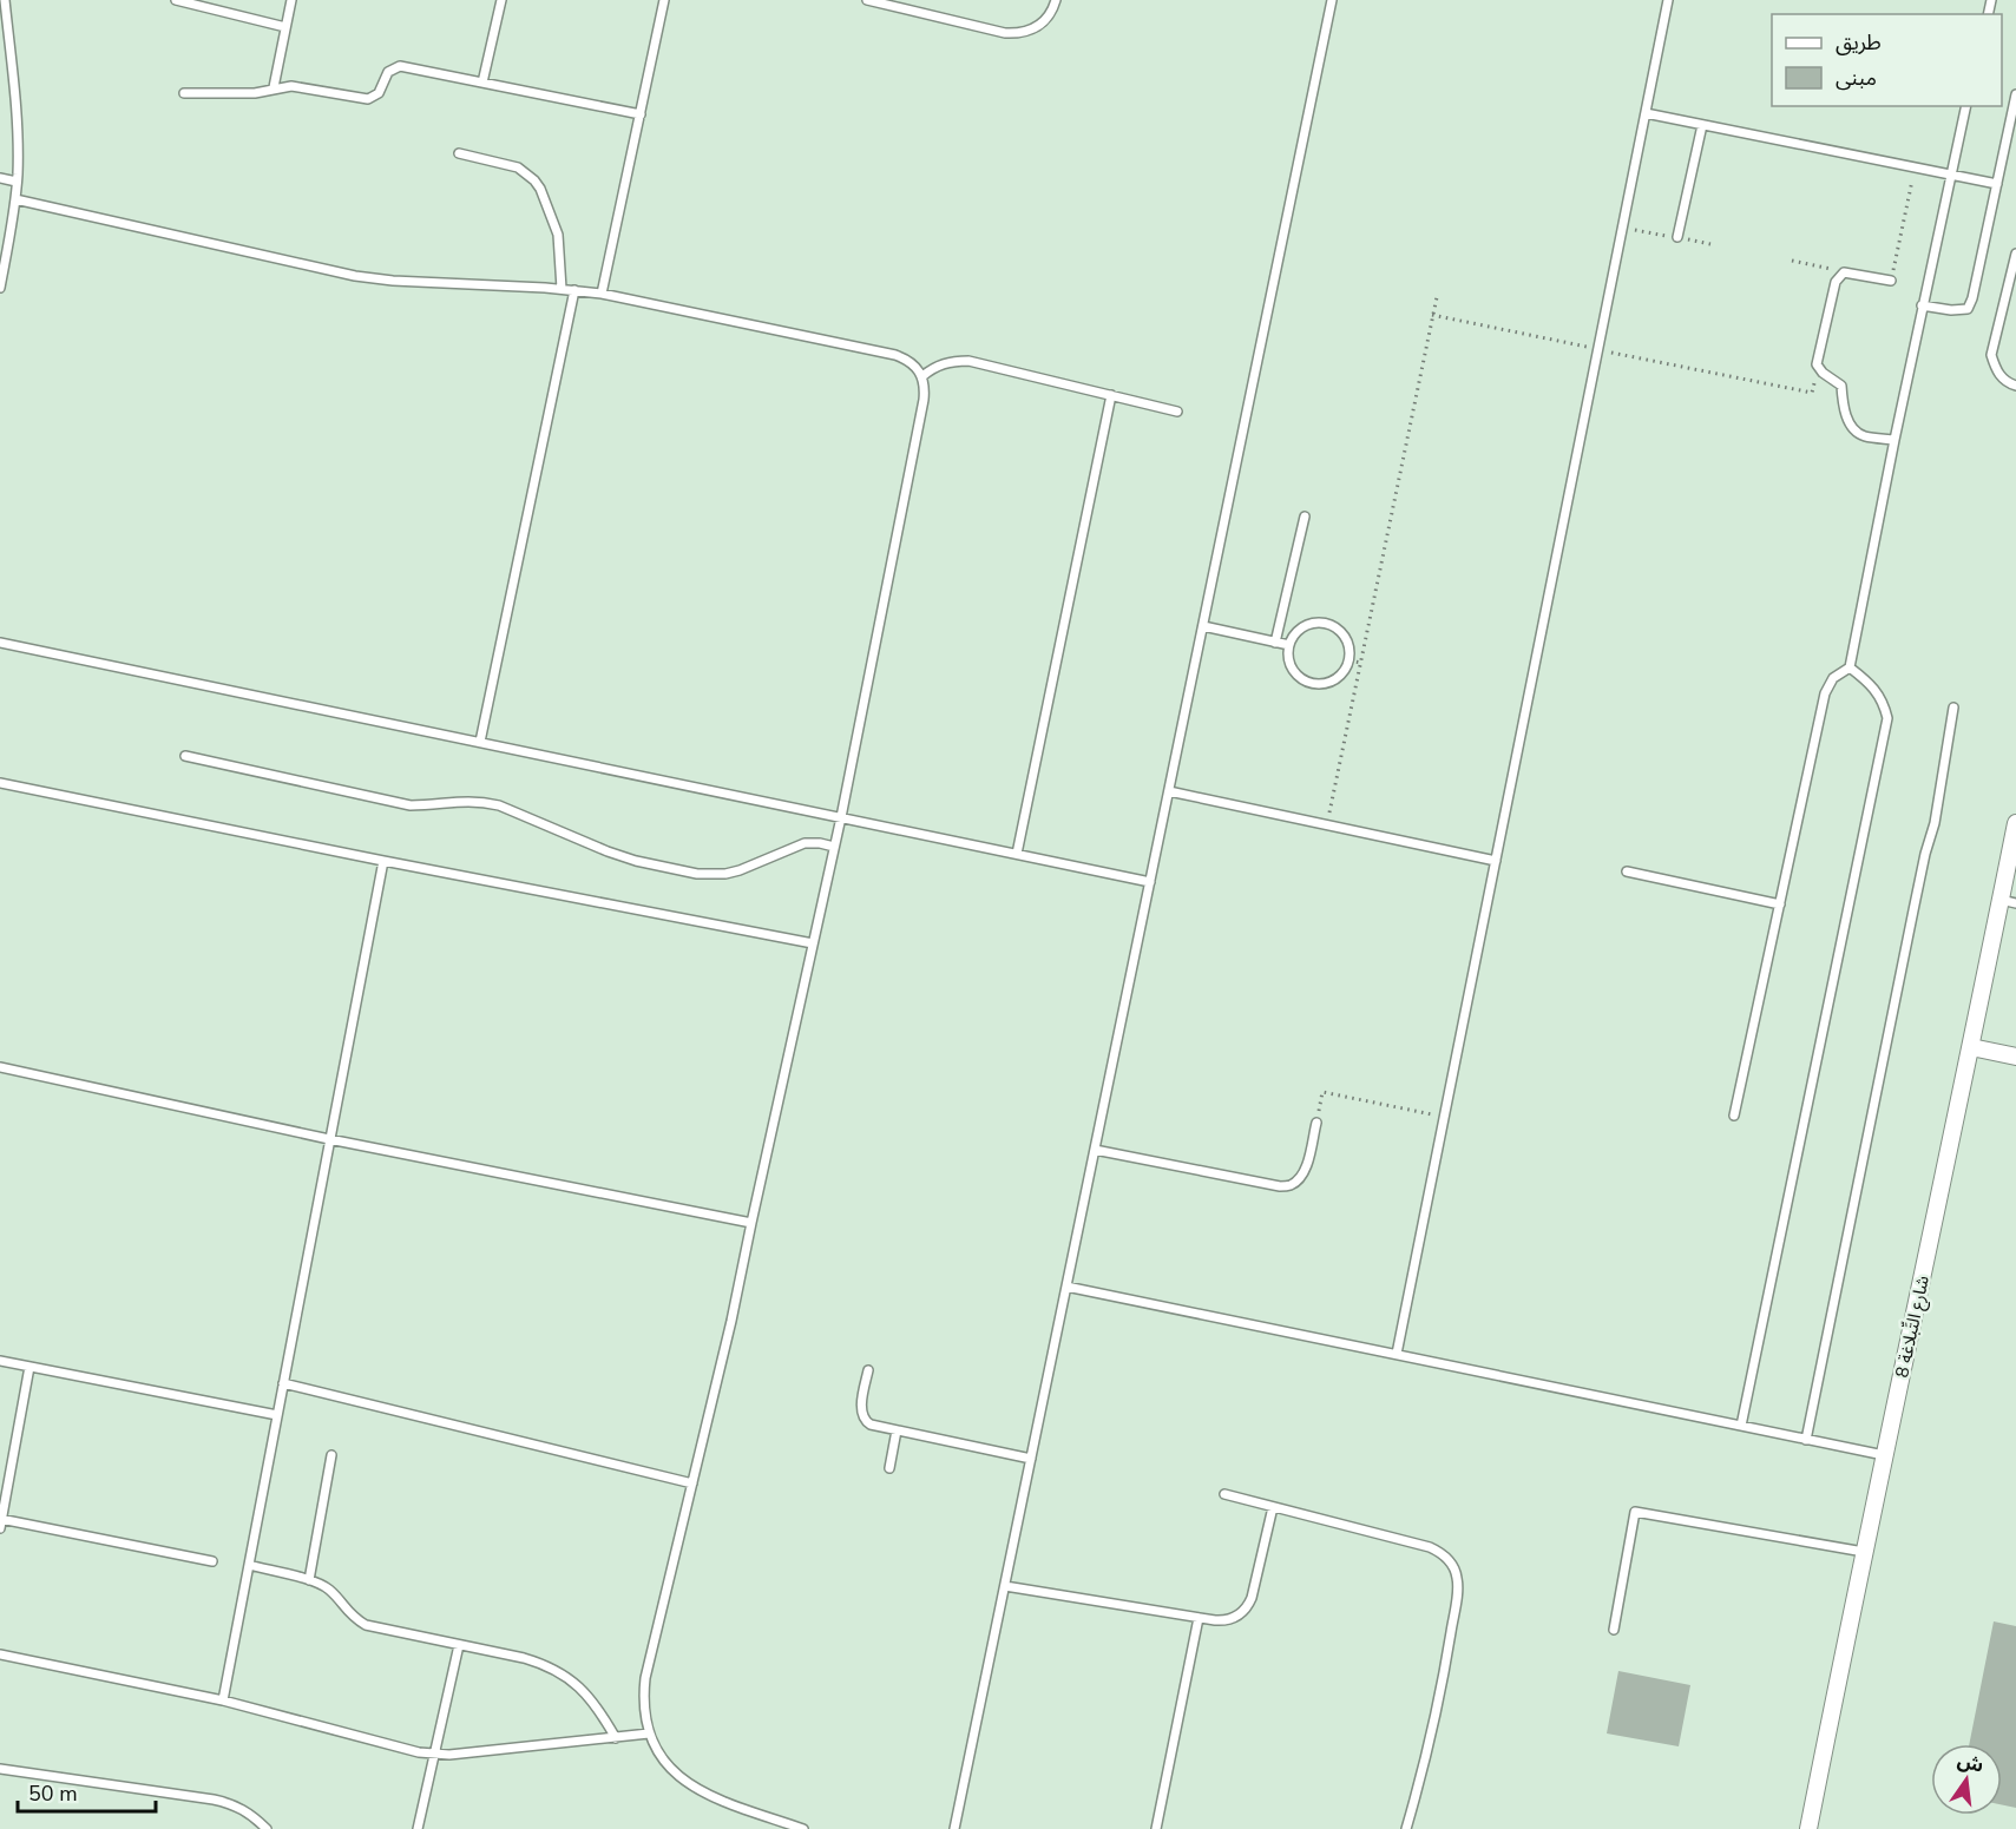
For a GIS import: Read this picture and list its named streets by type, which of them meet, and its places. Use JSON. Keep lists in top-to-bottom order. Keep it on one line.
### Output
{"streets":{"street":["شارع التِّبلاغة 8"]},"legend":["طريق","مبنى"],"scale_bar":"50 m","north":"top"}
